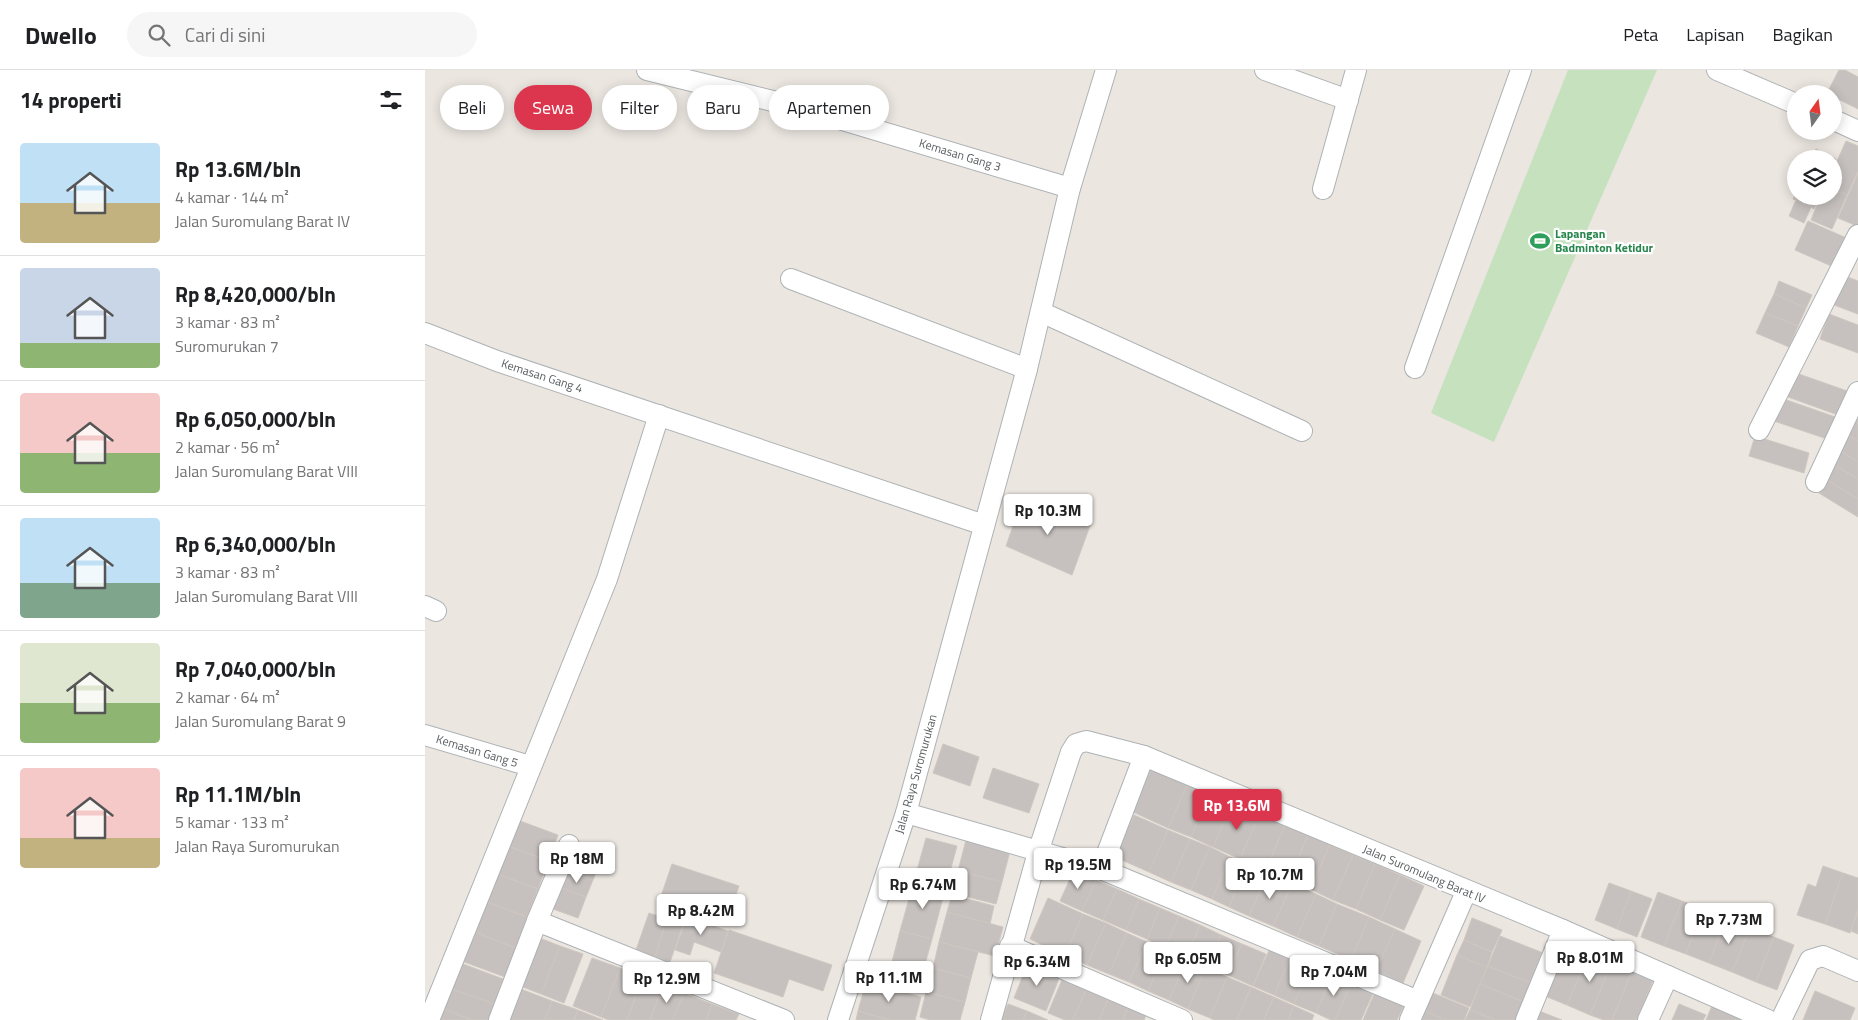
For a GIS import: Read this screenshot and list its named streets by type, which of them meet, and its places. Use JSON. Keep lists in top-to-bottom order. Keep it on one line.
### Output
{"streets":{"street":["Kemasan Gang 3","Kemasan Gang 4","Kemasan Gang 5","Jalan Raya Suromurukan","Jalan Suromulang Barat IV"]},"crossings":[["Kemasan Gang 3","Jalan Raya Suromurukan"],["Kemasan Gang 4","Jalan Raya Suromurukan"]],"places":{"sports":["Lapangan Badminton Ketidur"]},"north":"top","page":{"header":"Dwello","search":"Cari di sini","nav":["Peta","Lapisan","Bagikan"],"heading":"14 properti","chip":["Beli","Sewa","Filter","Baru","Apartemen"],"list":[{"name":"Rp 13.6M/bln","note":"4 kamar · 144 m² · Jalan Suromulang Barat IV"},{"name":"Rp 8,420,000/bln","note":"3 kamar · 83 m² · Suromurukan 7"},{"name":"Rp 6,050,000/bln","note":"2 kamar · 56 m² · Jalan Suromulang Barat VIII"},{"name":"Rp 6,340,000/bln","note":"3 kamar · 83 m² · Jalan Suromulang Barat VIII"},{"name":"Rp 7,040,000/bln","note":"2 kamar · 64 m² · Jalan Suromulang Barat 9"},{"name":"Rp 11.1M/bln","note":"5 kamar · 133 m² · Jalan Raya Suromurukan"}],"price":["Rp 10.3M","Rp 13.6M","Rp 18M","Rp 19.5M","Rp 10.7M","Rp 6.74M","Rp 8.42M","Rp 7.73M","Rp 8.01M","Rp 6.05M","Rp 6.34M","Rp 7.04M","Rp 11.1M","Rp 12.9M"]}}
